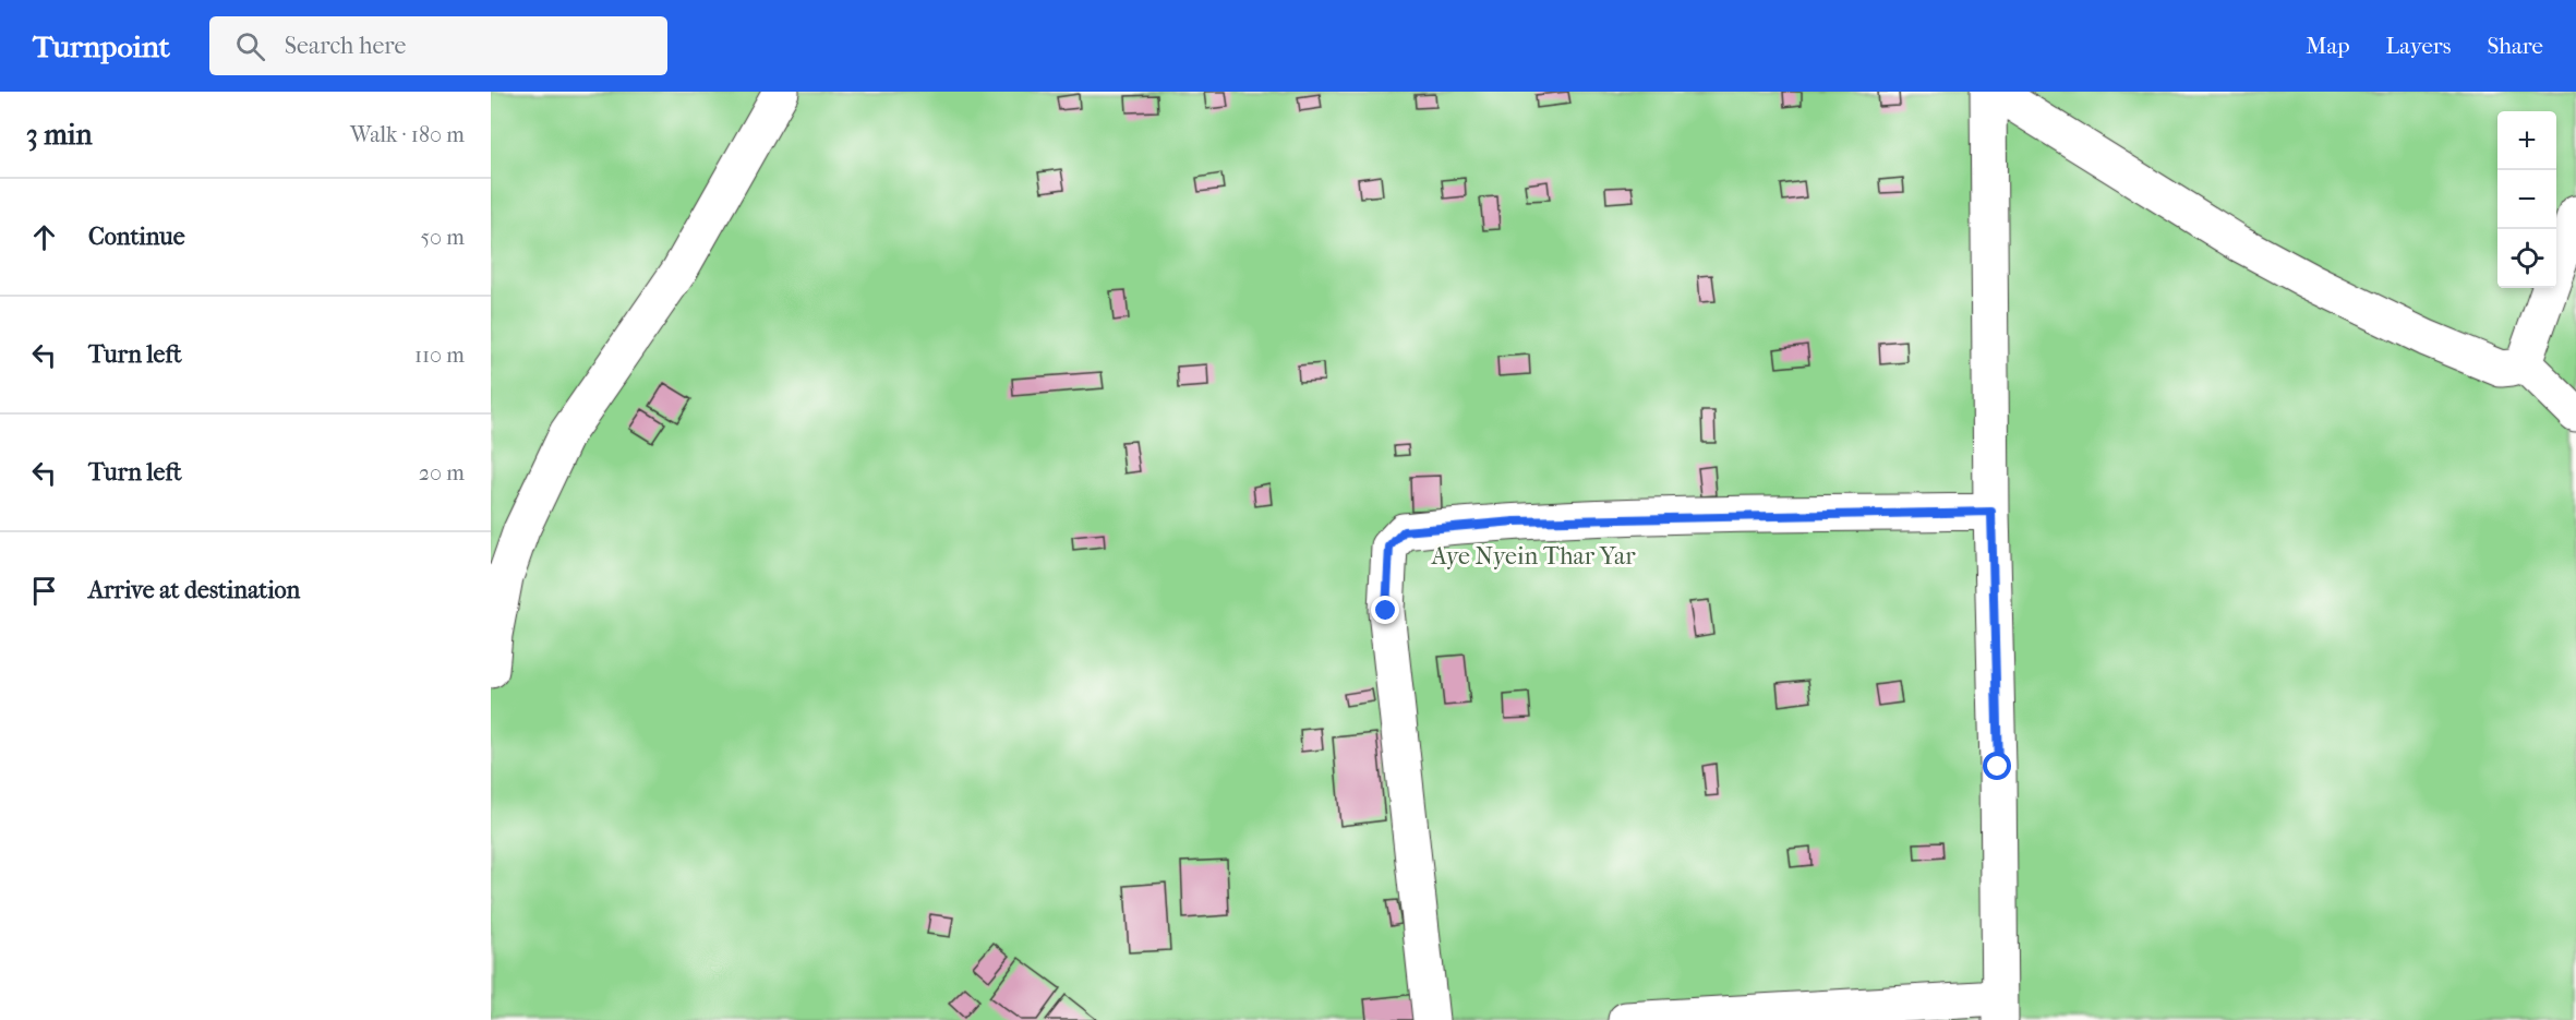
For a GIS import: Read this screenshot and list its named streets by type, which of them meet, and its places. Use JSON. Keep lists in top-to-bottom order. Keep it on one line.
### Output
{"parks":["Aye Nyein Thar Yar"],"page":{"header":"Turnpoint","search":"Search here","nav":["Map","Layers","Share"],"heading":["3 min","Walk · 180 m"],"map_buttons":["+","−"],"list":[["Continue","50 m"],["Turn left","110 m"],["Turn left","20 m"],"Arrive at destination"]}}
